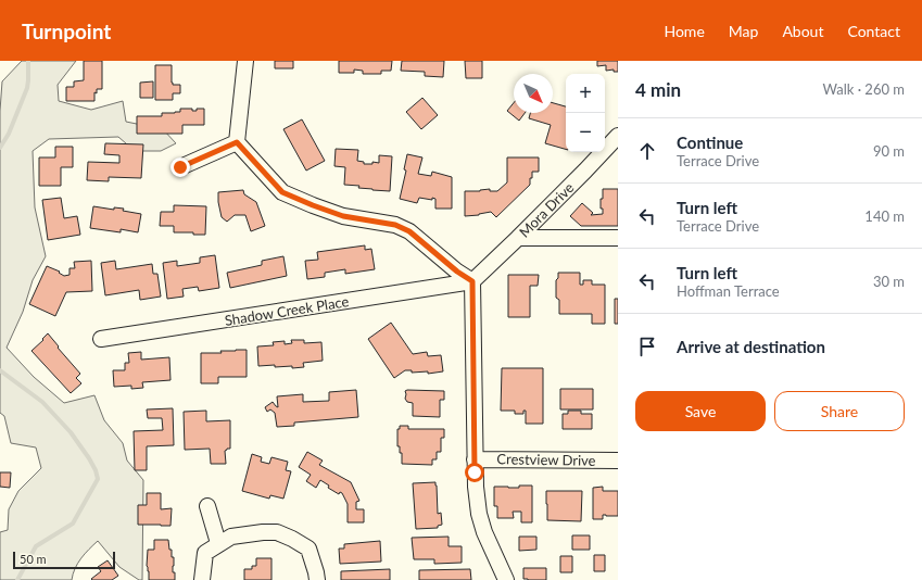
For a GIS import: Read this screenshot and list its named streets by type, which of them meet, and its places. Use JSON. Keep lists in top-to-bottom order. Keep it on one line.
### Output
{"streets":{"street":["Mora Drive","Shadow Creek Place","Crestview Drive"]},"crossings":[["Mora Drive","Shadow Creek Place"]],"scale_bar":"50 m","north":"bottom right","page":{"header":"Turnpoint","nav":["Home","Map","About","Contact"],"heading":["4 min","Walk · 260 m"],"map_buttons":["+","−"],"list":[["Continue","Terrace Drive","90 m"],["Turn left","Terrace Drive","140 m"],["Turn left","Hoffman Terrace","30 m"],"Arrive at destination"],"buttons":["Save","Share"],"scale":"50 m"}}
